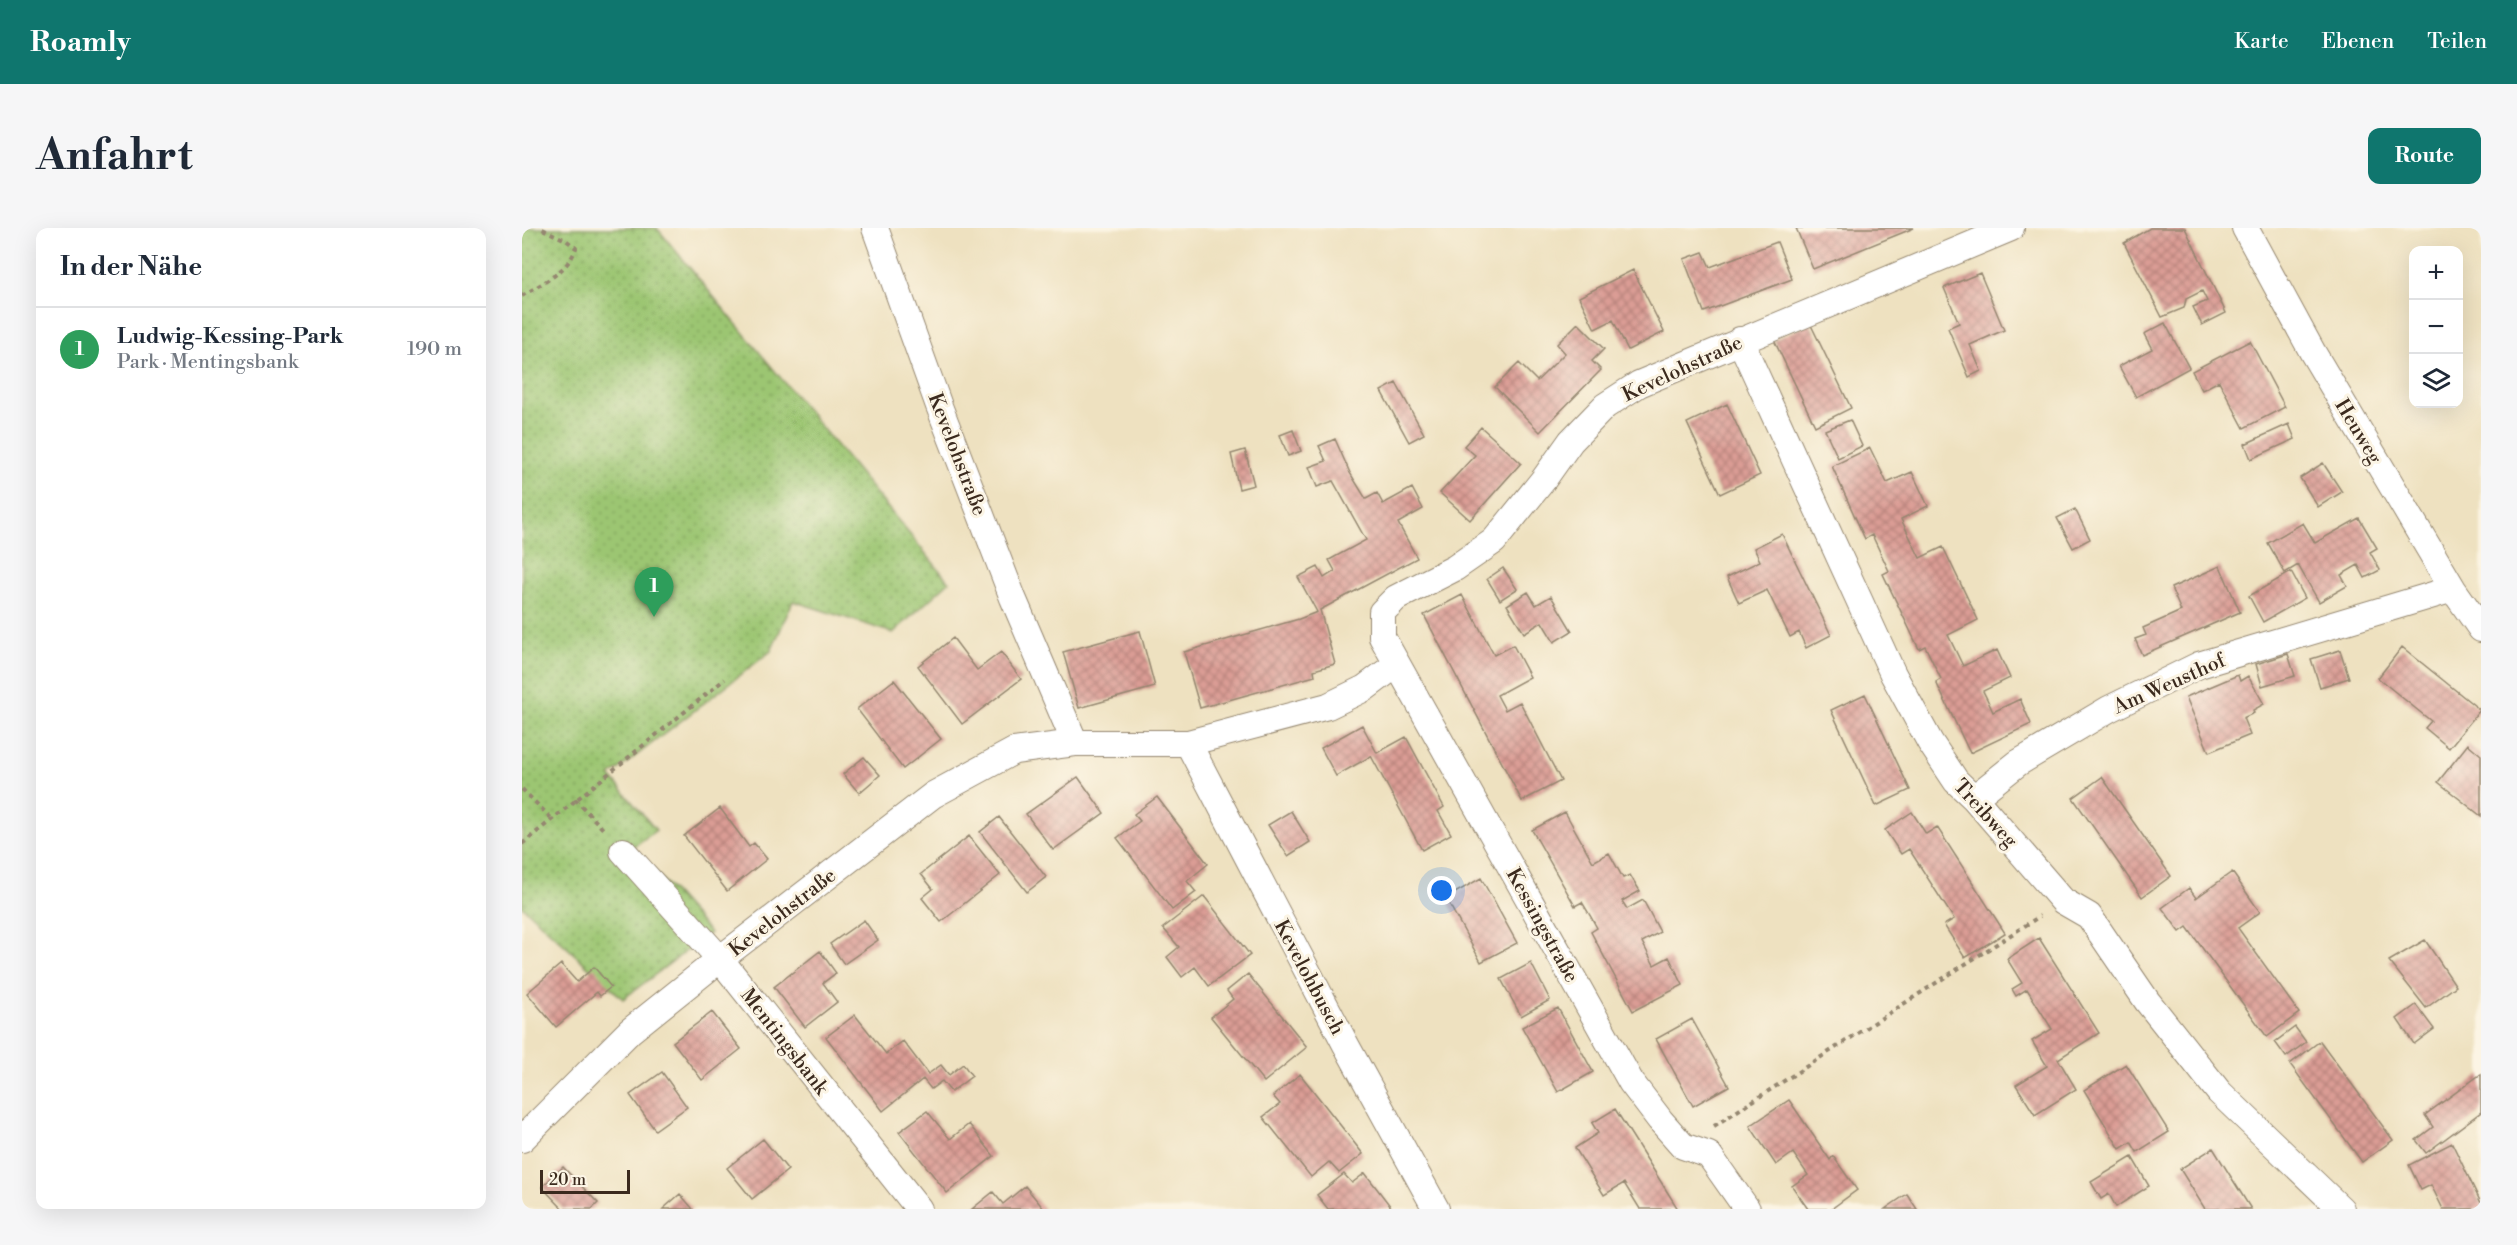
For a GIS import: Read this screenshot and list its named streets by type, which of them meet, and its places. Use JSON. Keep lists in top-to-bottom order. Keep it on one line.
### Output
{"streets":{"street":["Kevelohstraße","Heuweg","Am Weusthof","Treibweg","Kessingstraße","Kevelohbusch","Mentingsbank"]},"crossings":[["Kevelohstraße","Treibweg"],["Kevelohstraße","Kessingstraße"],["Kevelohstraße","Kevelohbusch"],["Kevelohstraße","Mentingsbank"],["Heuweg","Am Weusthof"],["Am Weusthof","Treibweg"]],"scale_bar":"20 m","page":{"header":"Roamly","nav":["Karte","Ebenen","Teilen"],"buttons":"Route","title":"Anfahrt","heading":"In der Nähe","map_buttons":["+","−"],"list":[{"mark":"1","name":"Ludwig-Kessing-Park","note":"Park · Mentingsbank","value":"190 m"}],"pins":"1","scale":"20 m"}}
